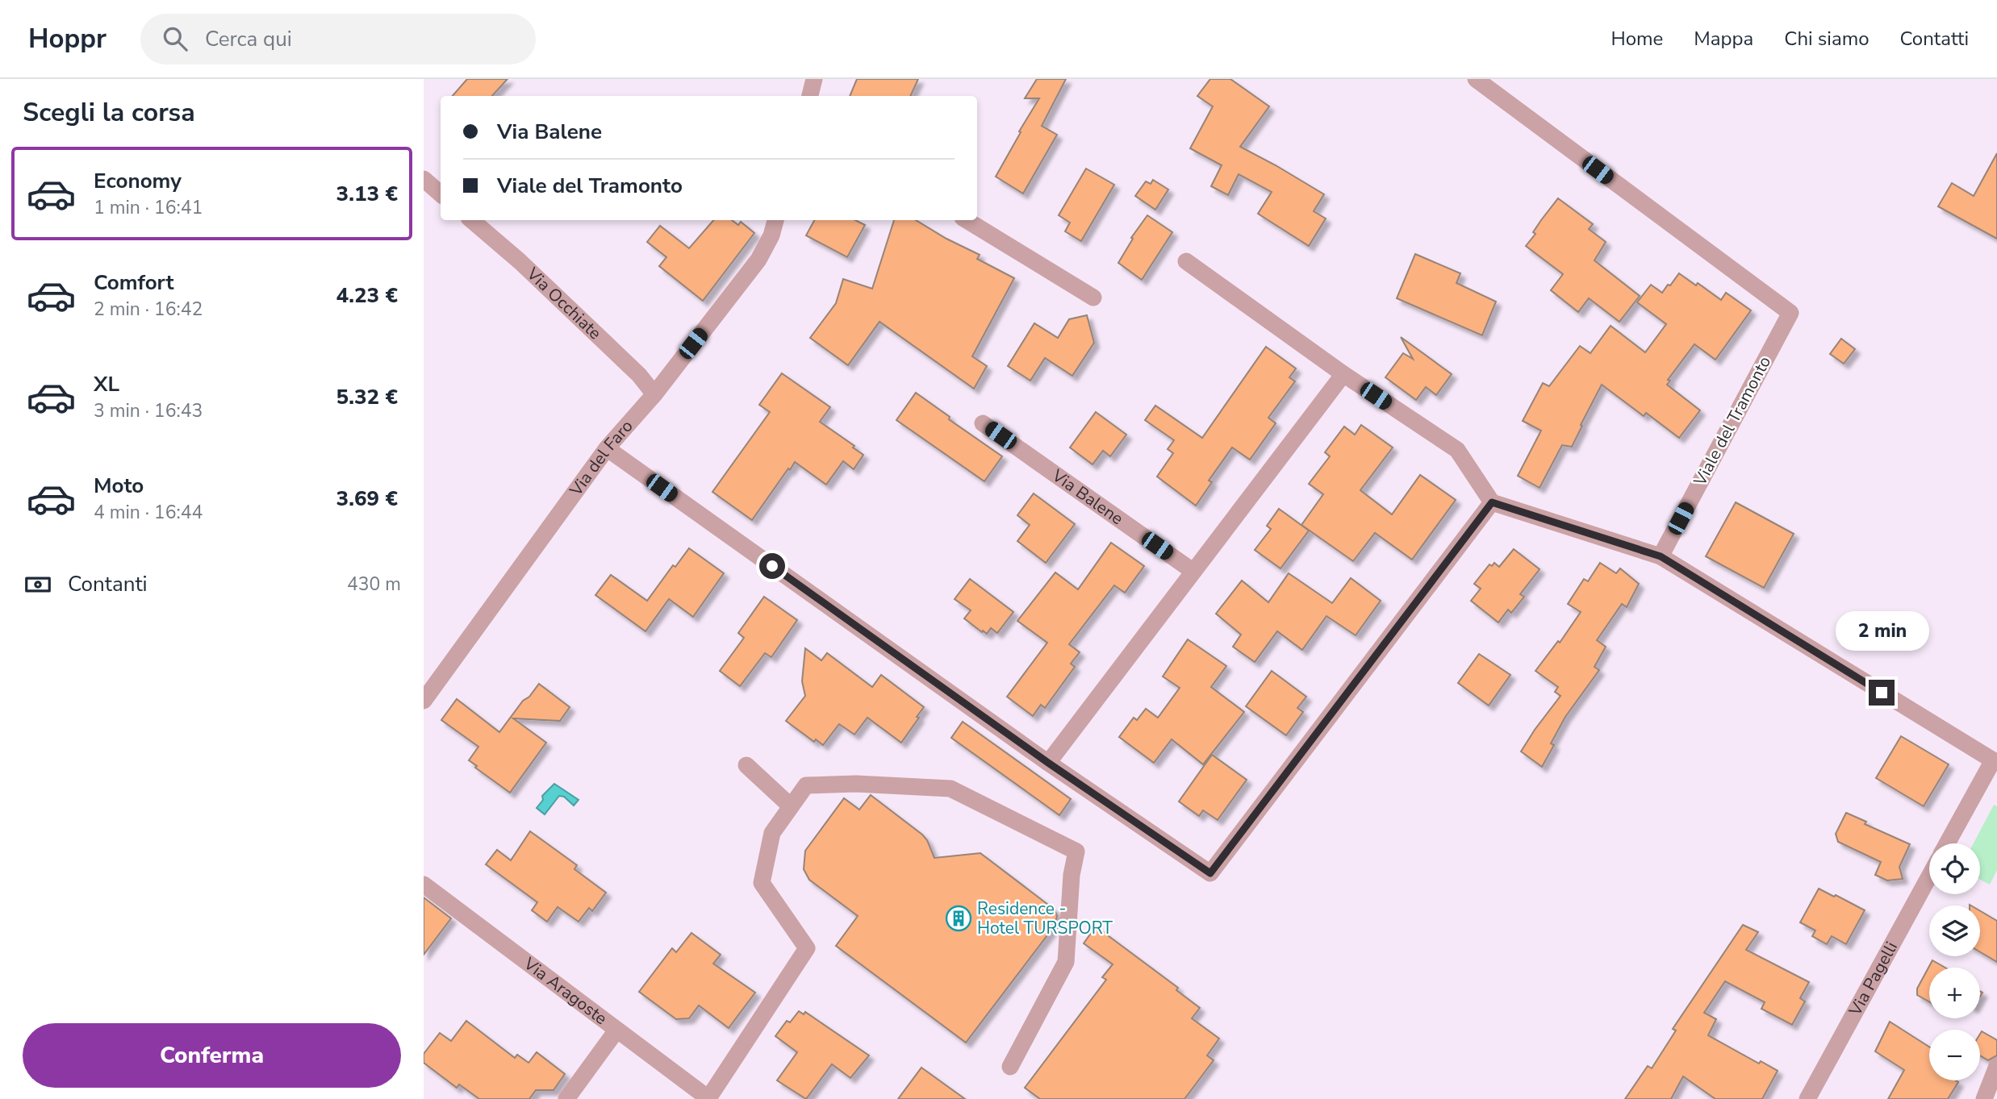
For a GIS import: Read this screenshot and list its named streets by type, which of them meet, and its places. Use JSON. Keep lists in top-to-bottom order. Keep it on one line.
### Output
{"streets":{"street":["Via Occhiate","Viale del Tramonto","Via del Faro","Via Balene","Via Pagelli","Via Aragoste"]},"crossings":[["Via Occhiate","Via del Faro"]],"places":{"building":["Residence - Hotel TURSPORT"]},"page":{"header":"Hoppr","search":"Cerca qui","nav":["Home","Mappa","Chi siamo","Contatti"],"heading":"Scegli la corsa","banner":["Via Balene","Viale del Tramonto"],"list":[{"name":"Economy","note":"1 min · 16:41","value":"3.13 €"},{"name":"Comfort","note":"2 min · 16:42","value":"4.23 €"},{"name":"XL","note":"3 min · 16:43","value":"5.32 €"},{"name":"Moto","note":"4 min · 16:44","value":"3.69 €"}],"pay":["Contanti","430 m"],"bubble":"2 min","map_buttons":["+","−"],"buttons":"Conferma"}}
